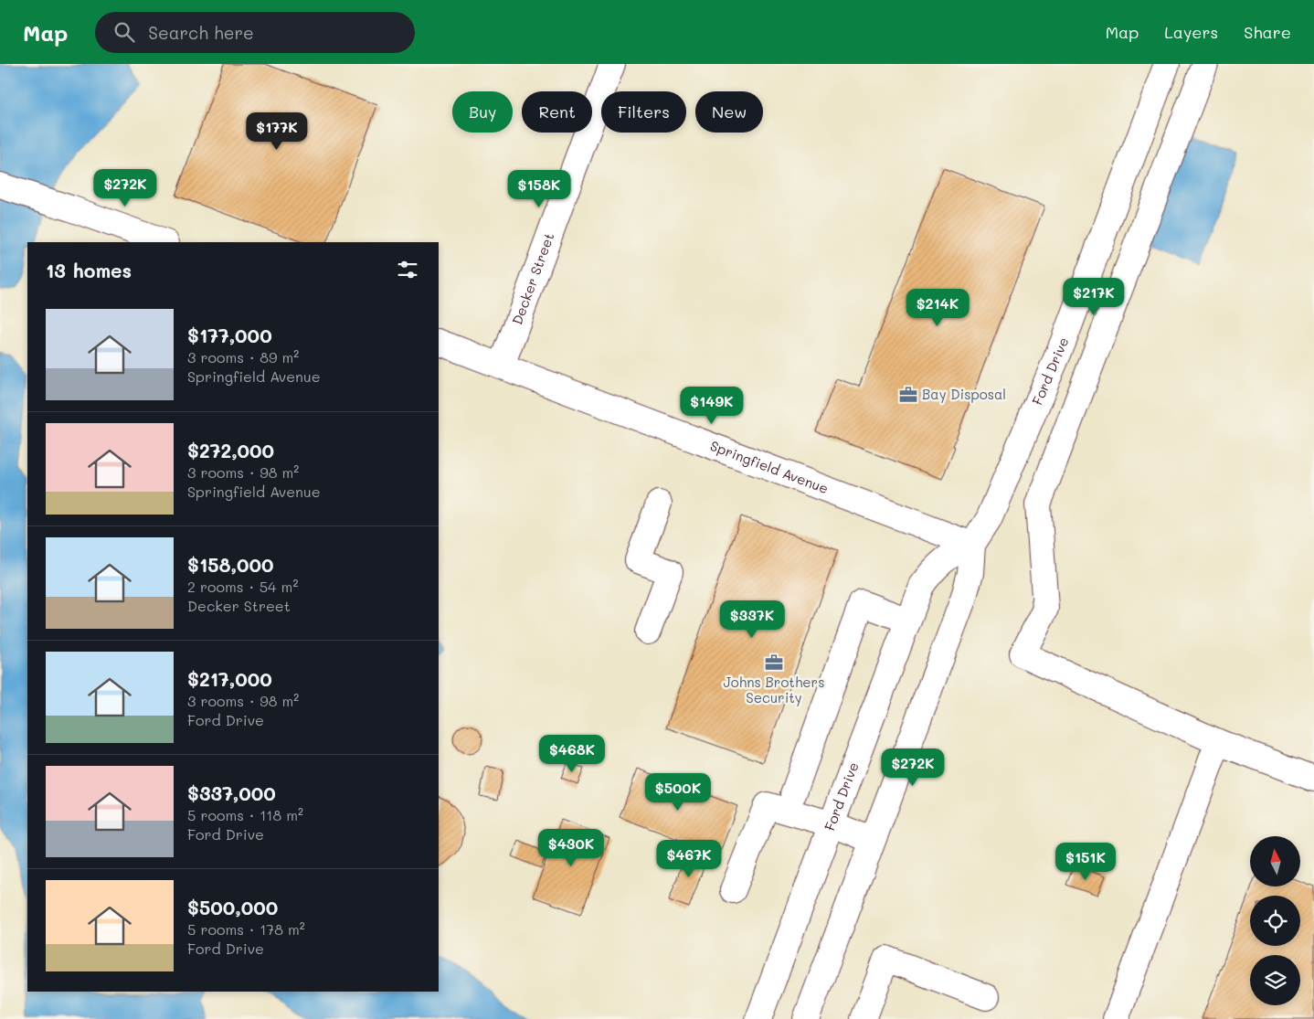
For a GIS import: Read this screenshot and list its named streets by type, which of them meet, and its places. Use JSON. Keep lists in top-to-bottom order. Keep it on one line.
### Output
{"streets":{"street":["Decker Street","Ford Drive","Springfield Avenue"]},"crossings":[["Decker Street","Springfield Avenue"],["Ford Drive","Springfield Avenue"]],"places":{"office":["Bay Disposal","Johns Brothers Security"]},"north":"top","page":{"header":"Map","search":"Search here","nav":["Map","Layers","Share"],"chip":["Buy","Rent","Filters","New"],"price":["$177K","$272K","$158K","$217K","$214K","$149K","$337K","$468K","$272K","$500K","$430K","$467K","$151K"],"heading":"13 homes","list":[{"name":"$177,000","note":"3 rooms · 89 m² · Springfield Avenue"},{"name":"$272,000","note":"3 rooms · 98 m² · Springfield Avenue"},{"name":"$158,000","note":"2 rooms · 54 m² · Decker Street"},{"name":"$217,000","note":"3 rooms · 98 m² · Ford Drive"},{"name":"$337,000","note":"5 rooms · 118 m² · Ford Drive"},{"name":"$500,000","note":"5 rooms · 178 m² · Ford Drive"}]}}
